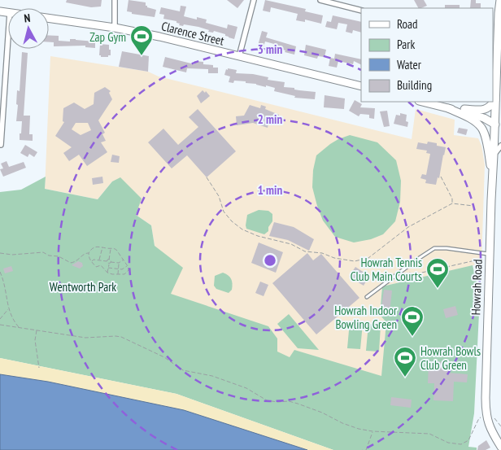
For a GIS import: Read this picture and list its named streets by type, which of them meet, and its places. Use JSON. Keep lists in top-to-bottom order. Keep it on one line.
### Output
{"streets":{"main road":["Clarence Street","Howrah Road"]},"parks":["Wentworth Park"],"places":{"sports":["Zap Gym","Howrah Tennis Club Main Courts","Howrah Indoor Bowling Green","Howrah Bowls Club Green"]},"legend":["Road","Park","Water","Building"],"north":"top","rings":["3 min","2 min","1 min"]}
